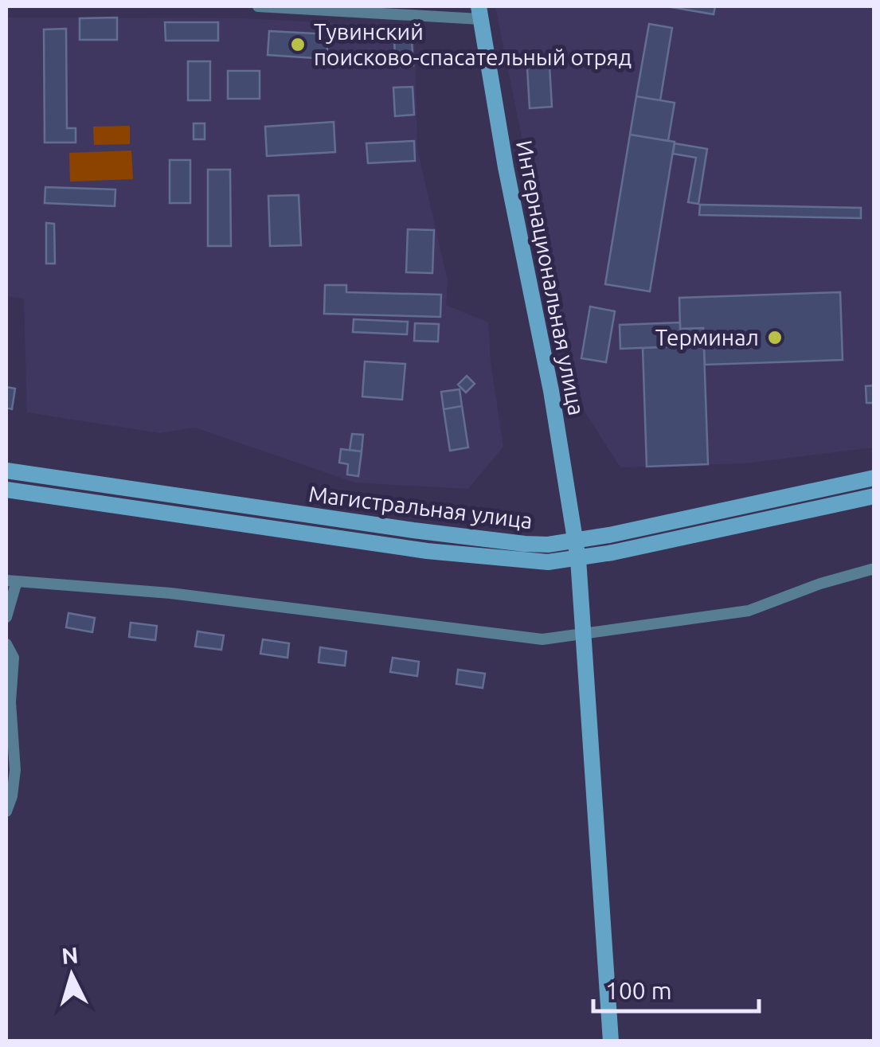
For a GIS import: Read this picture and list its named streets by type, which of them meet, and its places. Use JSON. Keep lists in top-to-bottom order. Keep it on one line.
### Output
{"streets":{"main road":["Интернациональная улица","Магистральная улица"]},"crossings":[["Интернациональная улица","Магистральная улица"]],"places":["Тувинский поисково-спасательный отряд","Терминал"],"scale_bar":"100 m","north":"top"}
